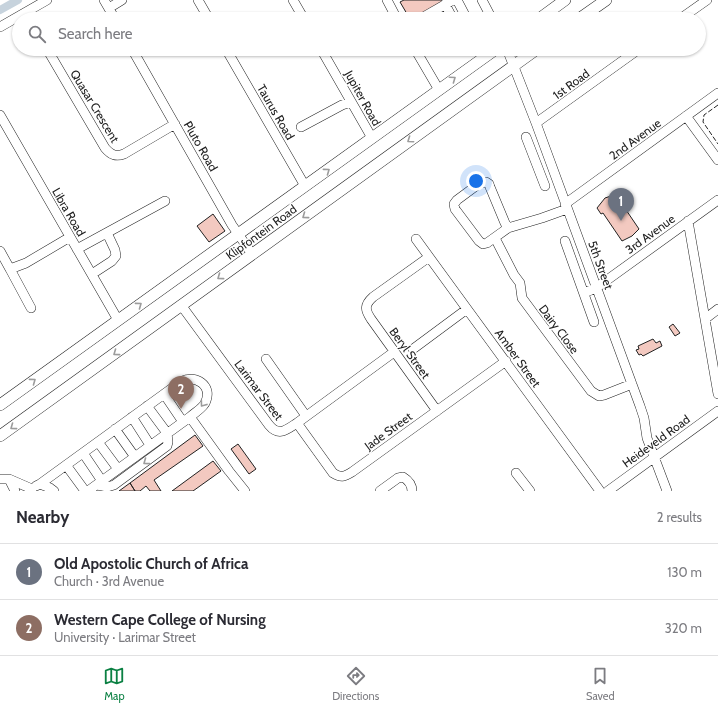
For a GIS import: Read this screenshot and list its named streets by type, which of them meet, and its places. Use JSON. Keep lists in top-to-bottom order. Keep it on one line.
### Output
{"streets":{"main road":["Klipfontein Road"],"street":["1st Road","Jupiter Road","Quasar Crescent","Taurus Road","2nd Avenue","Pluto Road","Libra Road","3rd Avenue","5th Street","Dairy Close","Beryl Street","Amber Street","Larimar Street","Jade Street","Heideveld Road"]},"crossings":[["1st Road","5th Street"],["Jupiter Road","Klipfontein Road"],["Quasar Crescent","Pluto Road"],["Taurus Road","Klipfontein Road"],["2nd Avenue","5th Street"],["Pluto Road","Klipfontein Road"],["Libra Road","Klipfontein Road"],["Klipfontein Road","5th Street"],["Klipfontein Road","Larimar Street"],["3rd Avenue","5th Street"],["5th Street","Dairy Close"],["5th Street","Heideveld Road"],["Beryl Street","Amber Street"],["Beryl Street","Larimar Street"],["Beryl Street","Jade Street"],["Amber Street","Jade Street"],["Larimar Street","Jade Street"]],"page":{"search":"Search here","pins":["1","2"],"heading":["Nearby","2 results"],"list":[{"mark":"1","name":"Old Apostolic Church of Africa","note":"Church · 3rd Avenue","value":"130 m"},{"mark":"2","name":"Western Cape College of Nursing","note":"University · Larimar Street","value":"320 m"}],"nav":["Map","Directions","Saved"]}}
